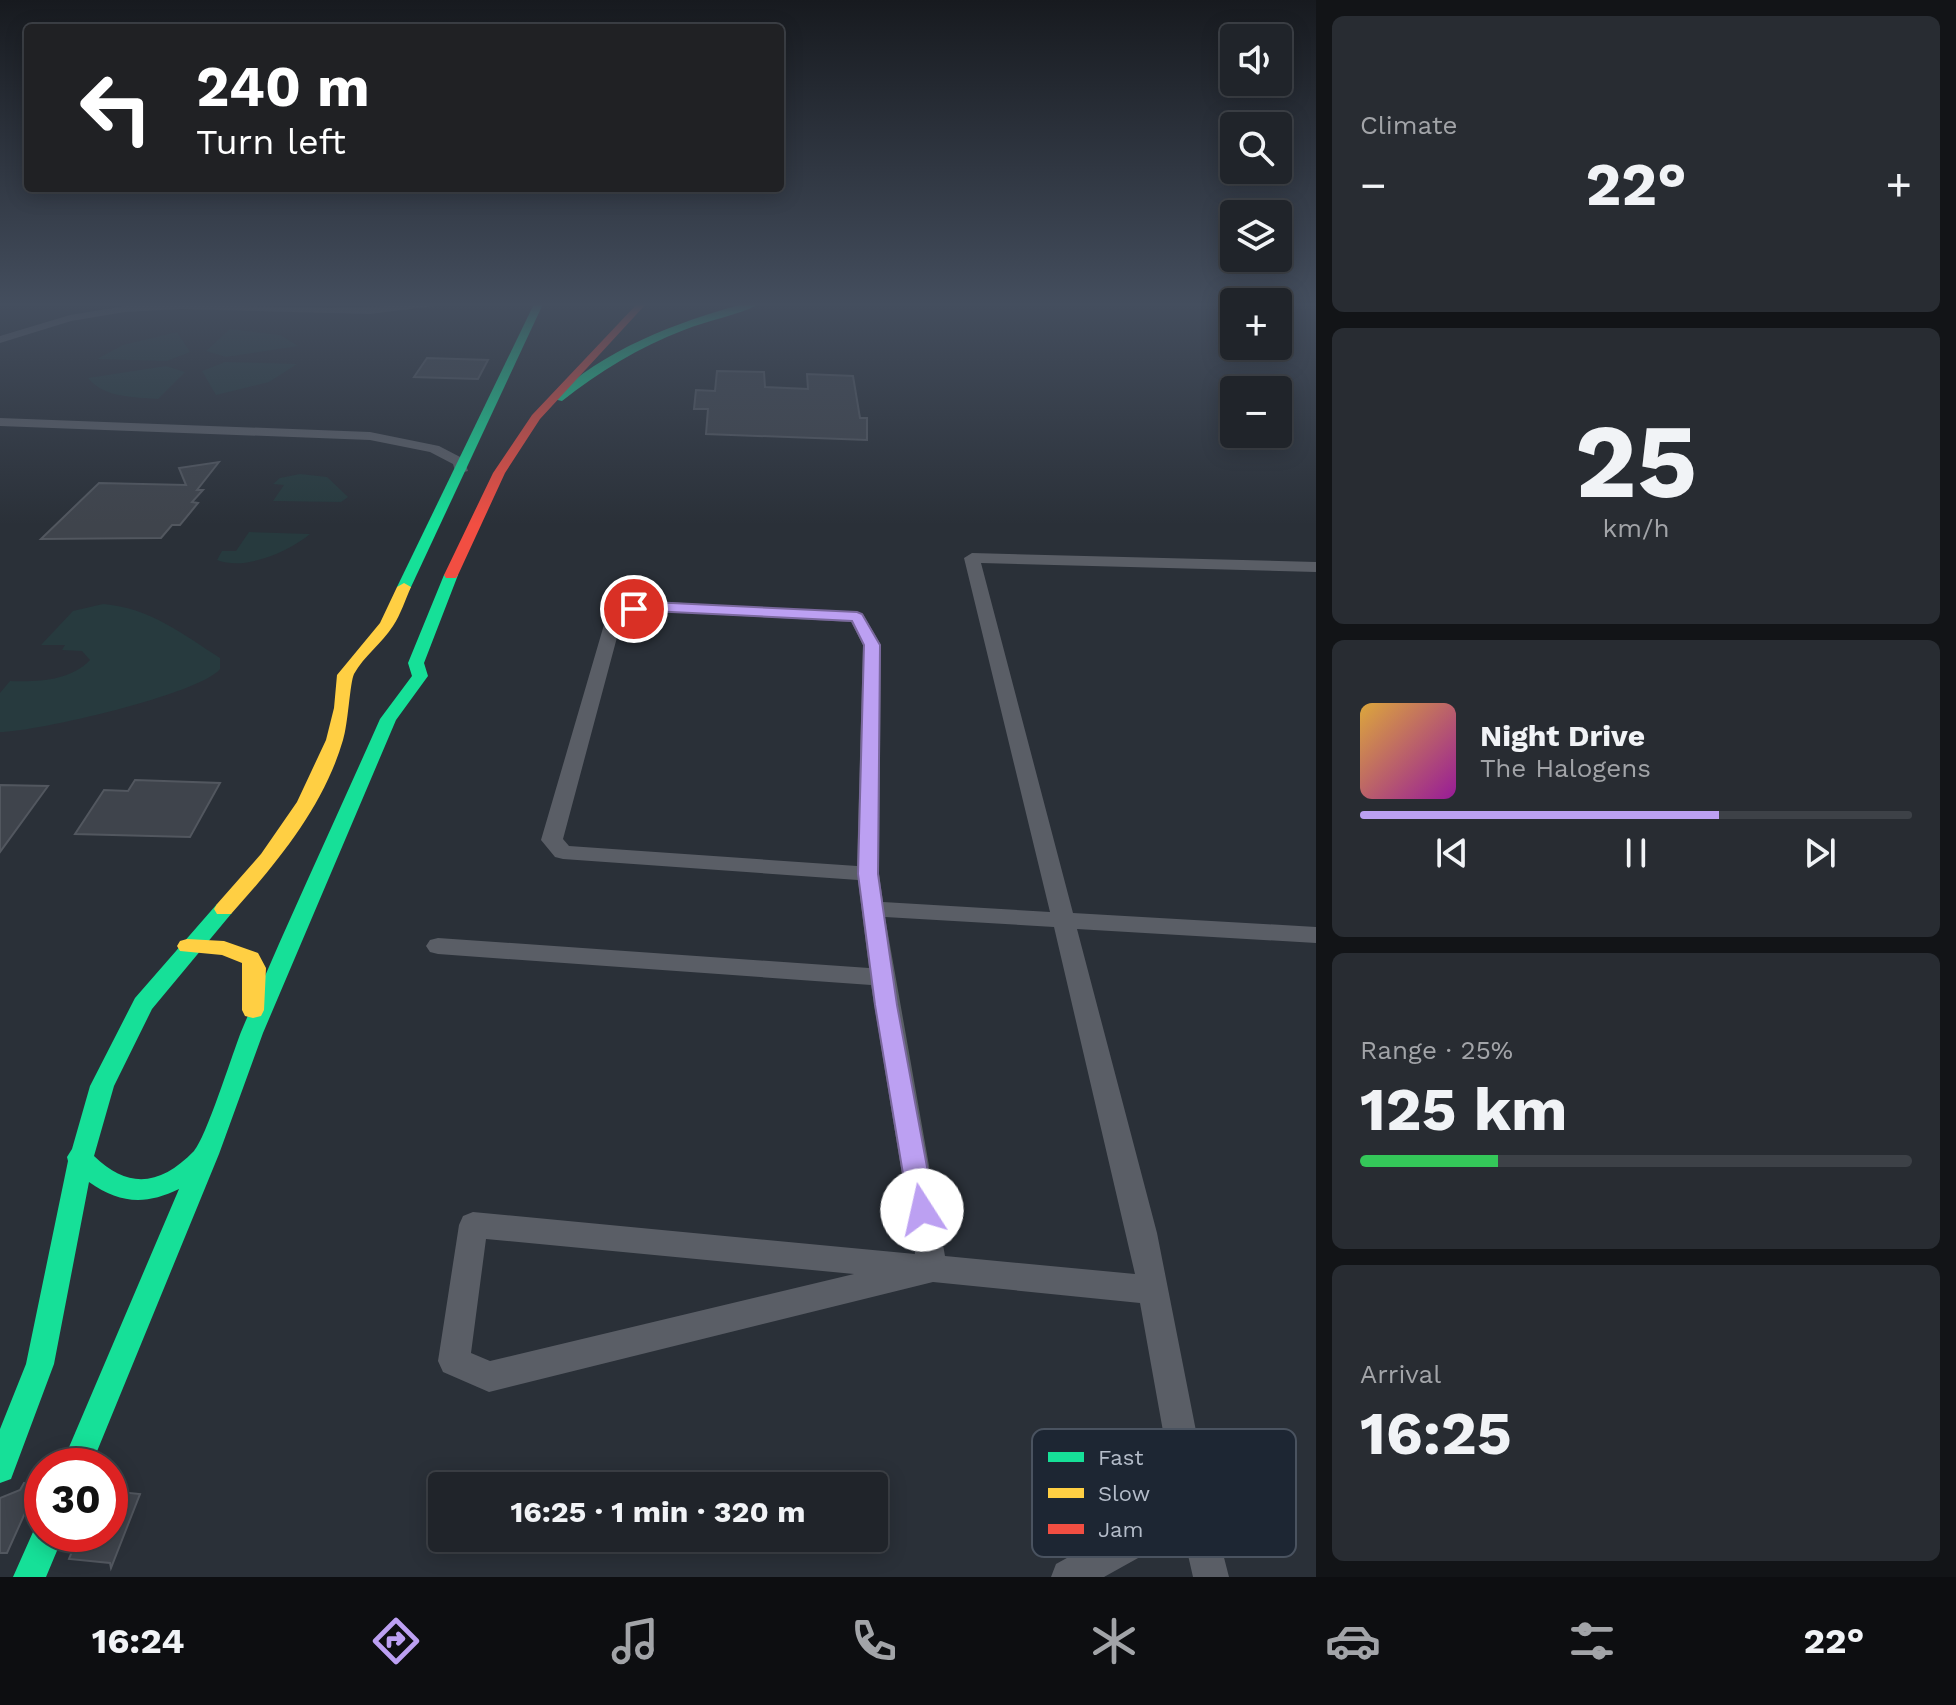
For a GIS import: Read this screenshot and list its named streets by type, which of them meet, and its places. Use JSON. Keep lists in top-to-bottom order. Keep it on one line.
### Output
{"legend":["Fast","Slow","Jam"],"page":{"tile":["Climate",["25","km/h"],["Range · 25%","125 km"],["Arrival","16:25"]],"map_buttons":["+","−"],"turn":["240 m","Turn left"],"heat":["−","22°","+"],"song":["Night Drive","The Halogens"],"limit":"30","trip":"16:25 · 1 min · 320 m","tabs":["16:24","22°"]}}
